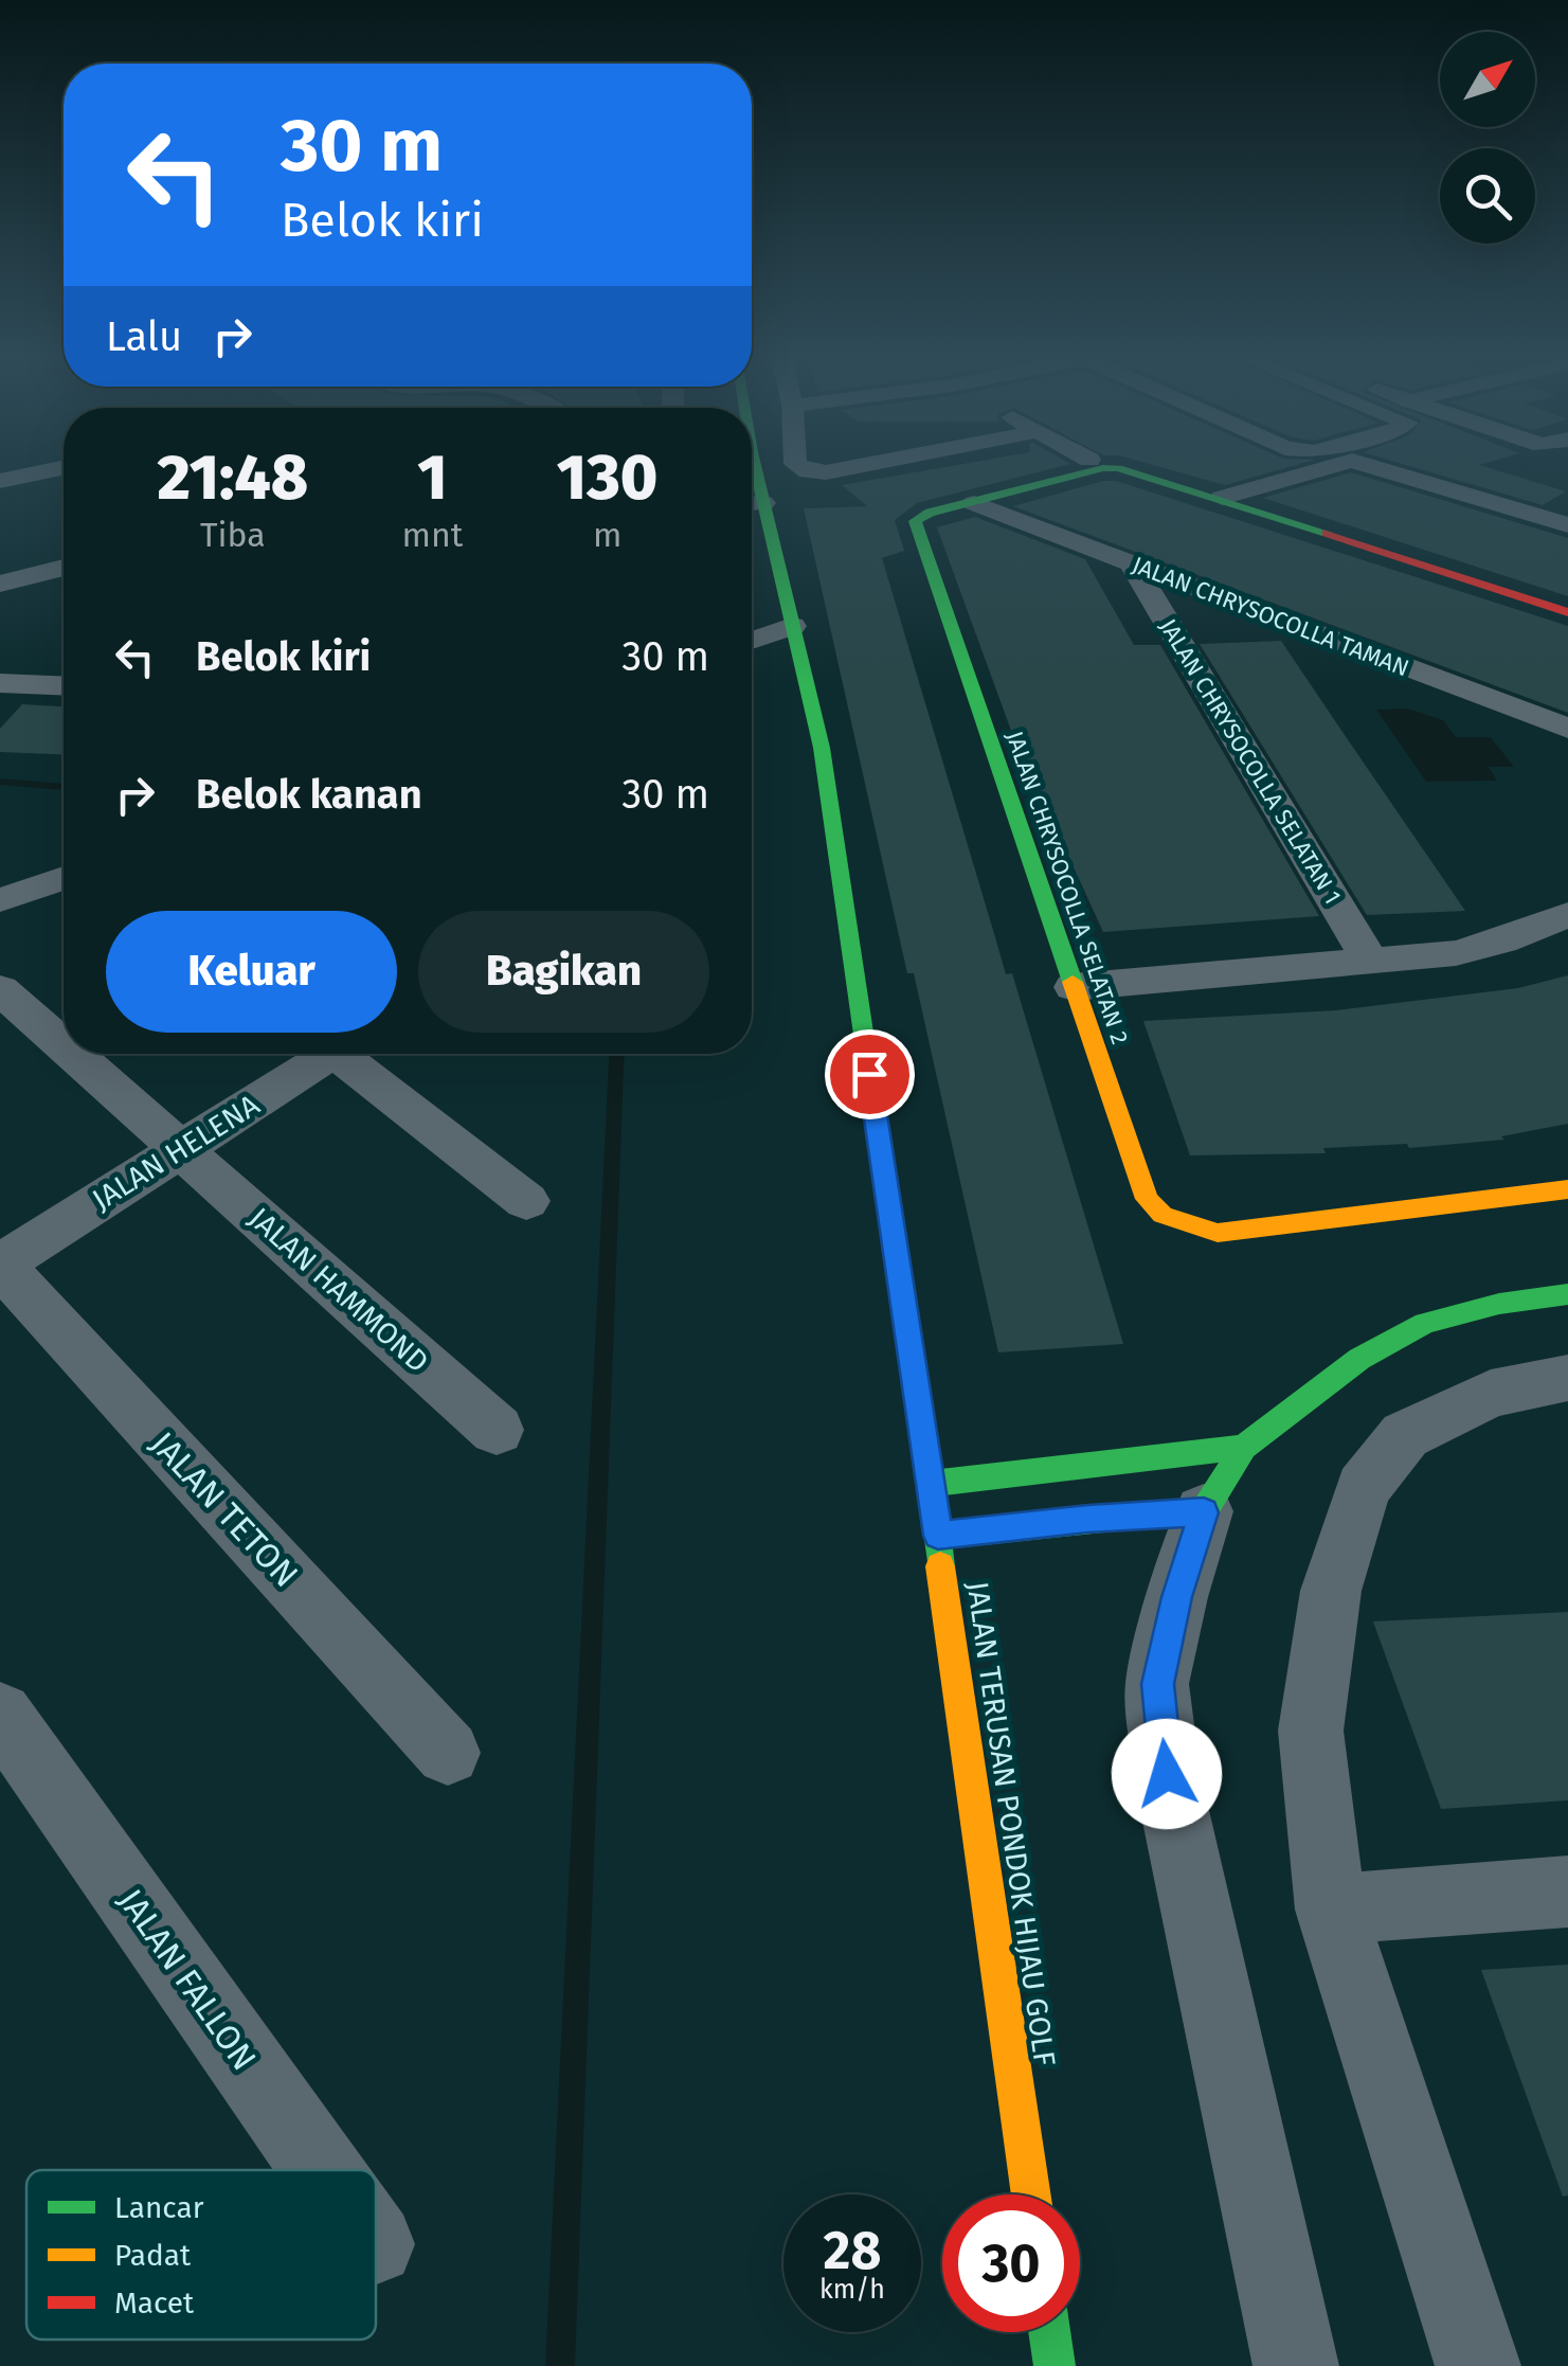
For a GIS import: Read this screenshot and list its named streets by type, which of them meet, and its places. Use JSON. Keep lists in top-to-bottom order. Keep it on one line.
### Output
{"streets":{"street":["JALAN CHRYSOCOLLA TAMAN","JALAN CHRYSOCOLLA SELATAN 1","JALAN CHRYSOCOLLA SELATAN 2","JALAN HELENA","JALAN HAMMOND","JALAN TETON","JALAN TERUSAN PONDOK HIJAU GOLF","JALAN FALLON"]},"crossings":[["JALAN CHRYSOCOLLA TAMAN","JALAN CHRYSOCOLLA SELATAN 1"],["JALAN CHRYSOCOLLA TAMAN","JALAN CHRYSOCOLLA SELATAN 2"],["JALAN HELENA","JALAN HAMMOND"],["JALAN HELENA","JALAN TETON"]],"legend":["Lancar","Padat","Macet"],"north":"top right","page":{"turn":["30 m","Belok kiri"],"then":"Lalu","eta":["21:48","Tiba","1","mnt","130","m"],"list":[{"name":"Belok kiri","value":"30 m"},{"name":"Belok kanan","value":"30 m"}],"buttons":["Keluar","Bagikan"],"speed":"28 km/h","limit":"30"}}
